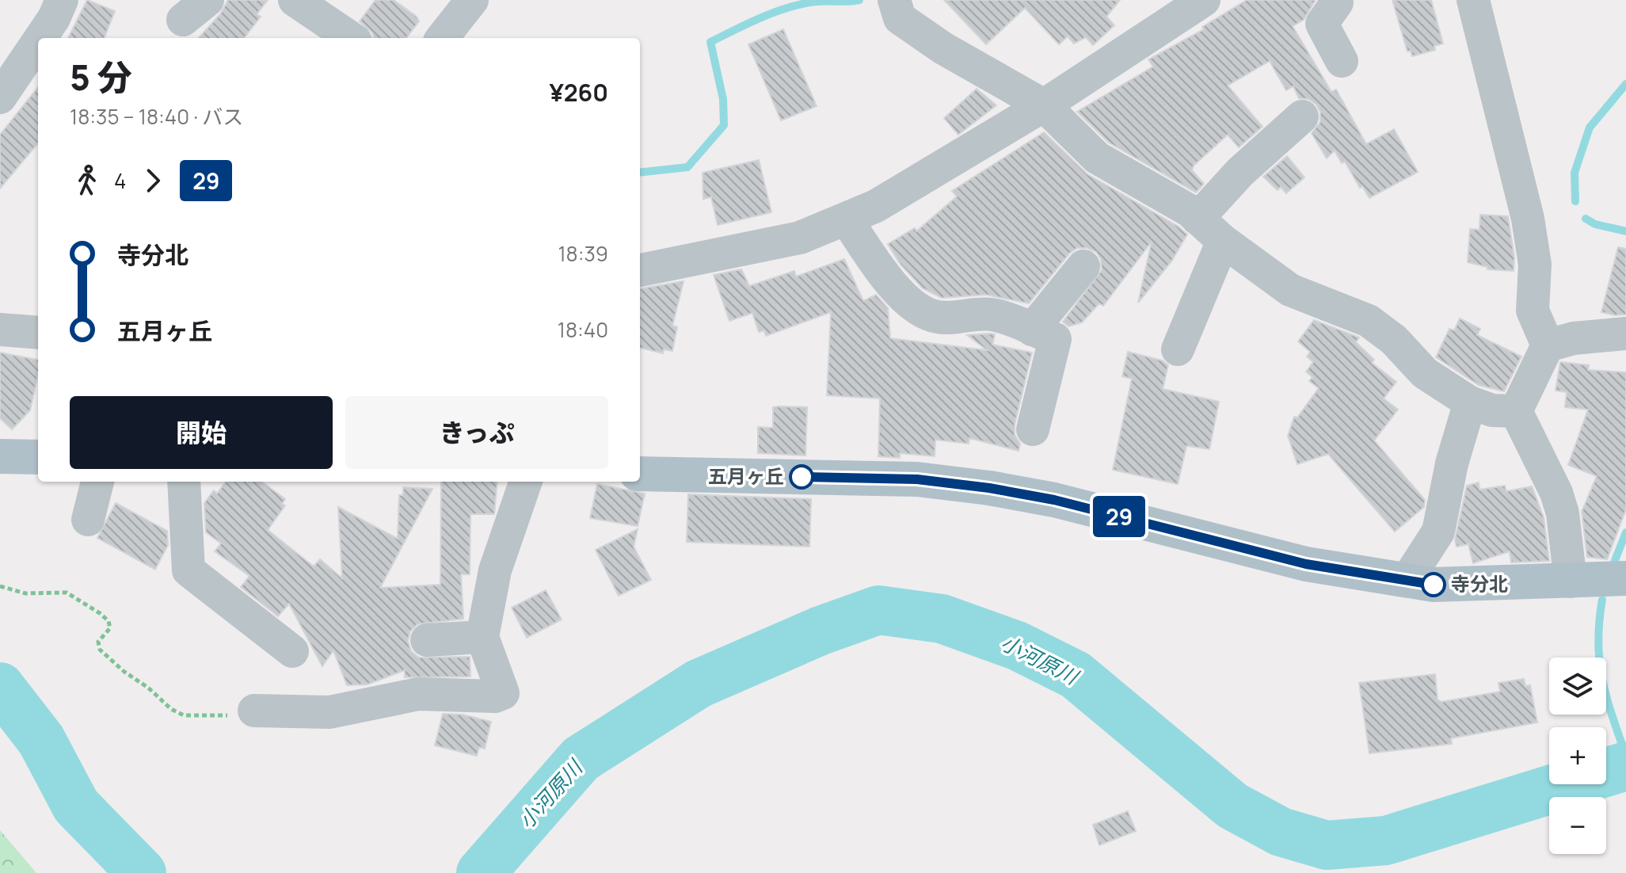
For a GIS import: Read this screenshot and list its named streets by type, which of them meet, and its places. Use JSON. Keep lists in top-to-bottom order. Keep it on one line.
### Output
{"water":["小河原川"],"places":["五月ヶ丘","寺分北"],"lines":["bus line 29"],"page":{"on_map":"29","heading":["5 分","18:35 – 18:40 · バス","¥260"],"legs":["4","29"],"list":[{"name":"寺分北","value":"18:39"},{"name":"五月ヶ丘","value":"18:40"}],"buttons":["開始","きっぷ"],"map_buttons":["+","−"]}}
